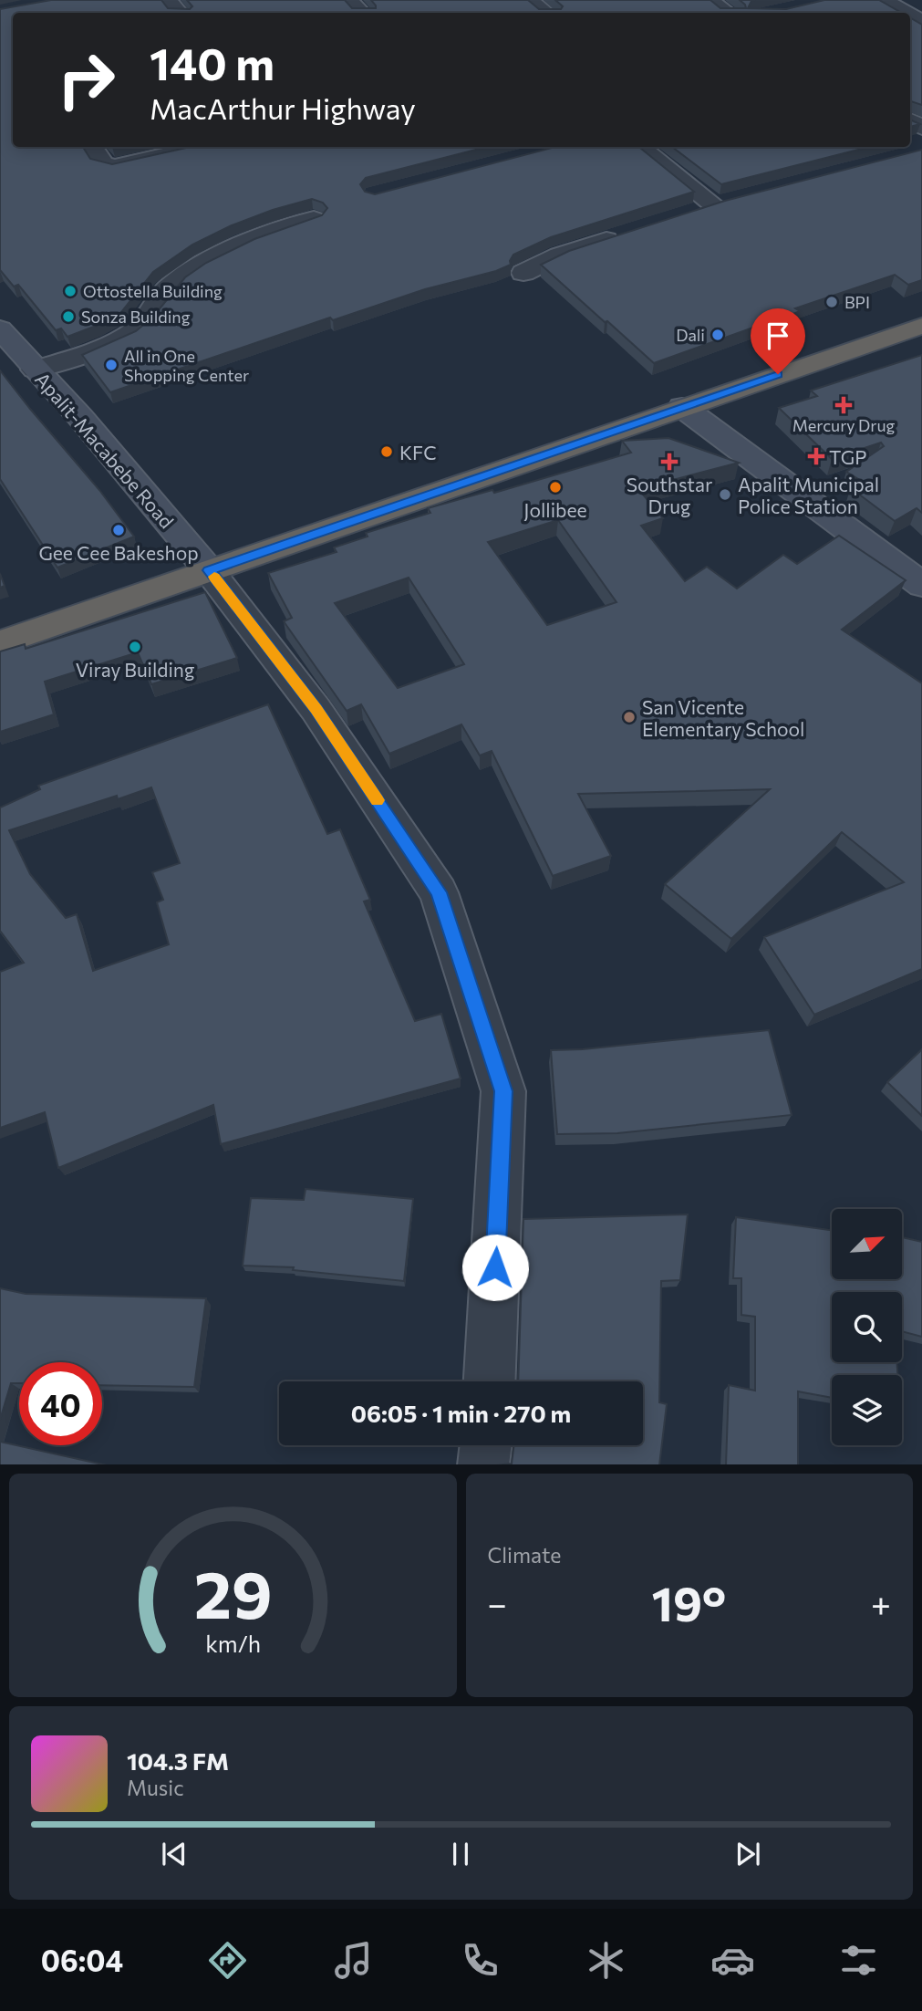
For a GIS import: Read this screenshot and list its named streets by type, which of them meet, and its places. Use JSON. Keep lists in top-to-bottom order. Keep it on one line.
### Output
{"streets":{"main road":["Apalit-Macabebe Road"]},"places":{"other":["Ottostella Building","BPI","Sonza Building","Dali","All in One Shopping Center","KFC","Jollibee","Apalit Municipal Police Station","Gee Cee Bakeshop","Viray Building","San Vicente Elementary School"],"health":["Mercury Drug","TGP","Southstar Drug"]},"north":"top right","page":{"turn":["140 m","MacArthur Highway"],"limit":"40","trip":"06:05 · 1 min · 270 m","tile":"Climate","heat":["−","19°","+"],"song":["104.3 FM","Music"],"tabs":"06:04","gauge":["29","km/h"]}}
